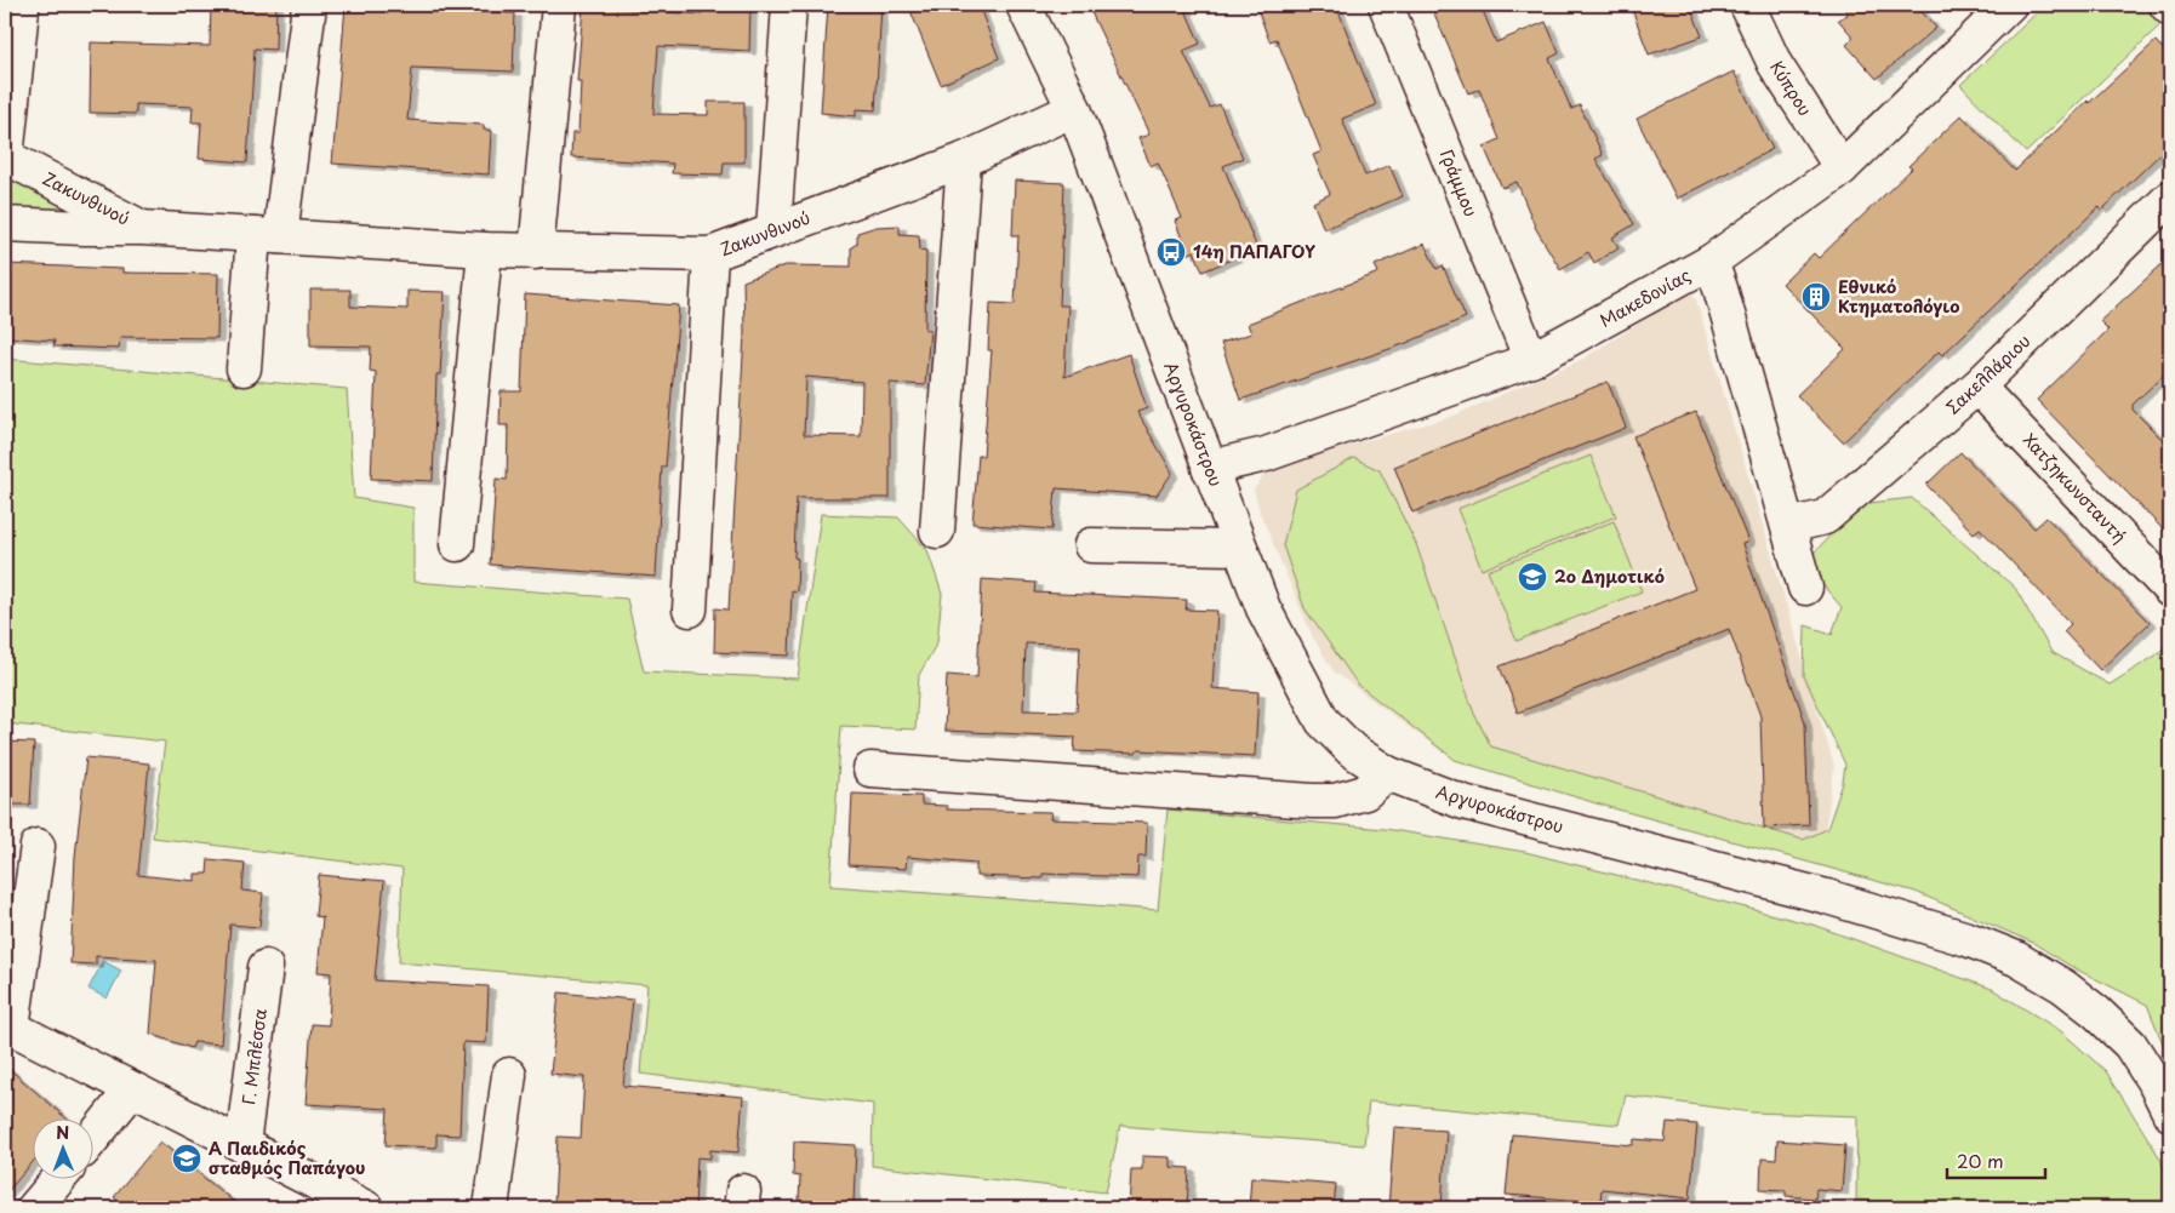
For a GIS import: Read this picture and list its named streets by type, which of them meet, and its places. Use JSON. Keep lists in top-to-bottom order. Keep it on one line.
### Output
{"streets":{"street":["Κύπρου","Γράμμου","Ζακυνθινού","Μακεδονίας","Σακελλάριου","Αργυροκάστρου","Χατζηκωνσταντή","Γ. Μπλέσσα"]},"crossings":[["Κύπρου","Μακεδονίας"],["Γράμμου","Μακεδονίας"],["Ζακυνθινού","Αργυροκάστρου"],["Μακεδονίας","Αργυροκάστρου"],["Σακελλάριου","Χατζηκωνσταντή"]],"places":{"bus stop":["14η ΠΑΠΑΓΟΥ"],"building":["Εθνικό Κτηματολόγιο"],"school or university":["2ο Δημοτικό","Α Παιδικός σταθμός Παπάγου"]},"scale_bar":"20 m","north":"top"}
